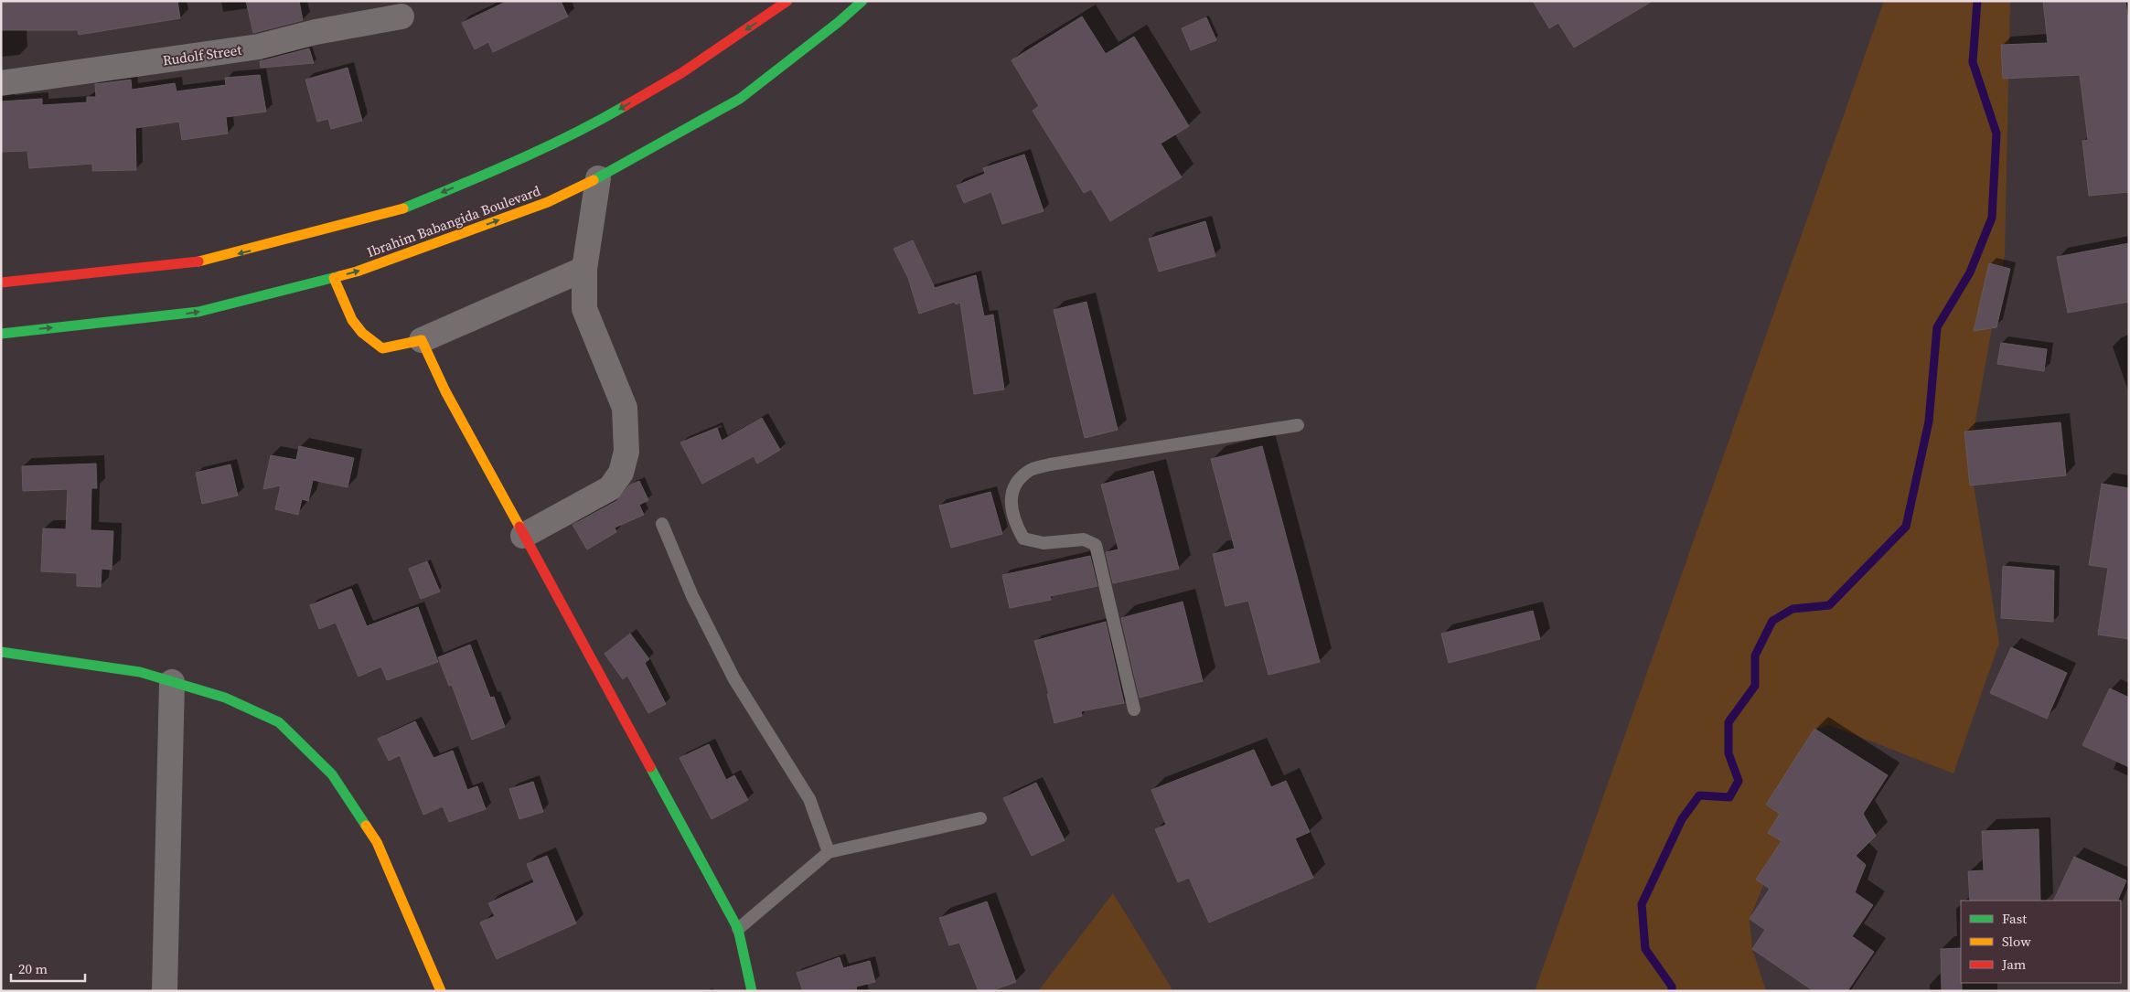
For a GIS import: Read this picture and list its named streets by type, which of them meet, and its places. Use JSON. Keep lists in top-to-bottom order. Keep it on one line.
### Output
{"streets":{"street":["Rudolf Street","Ibrahim Babangida Boulevard"]},"legend":["Fast","Slow","Jam"],"scale_bar":"20 m"}
